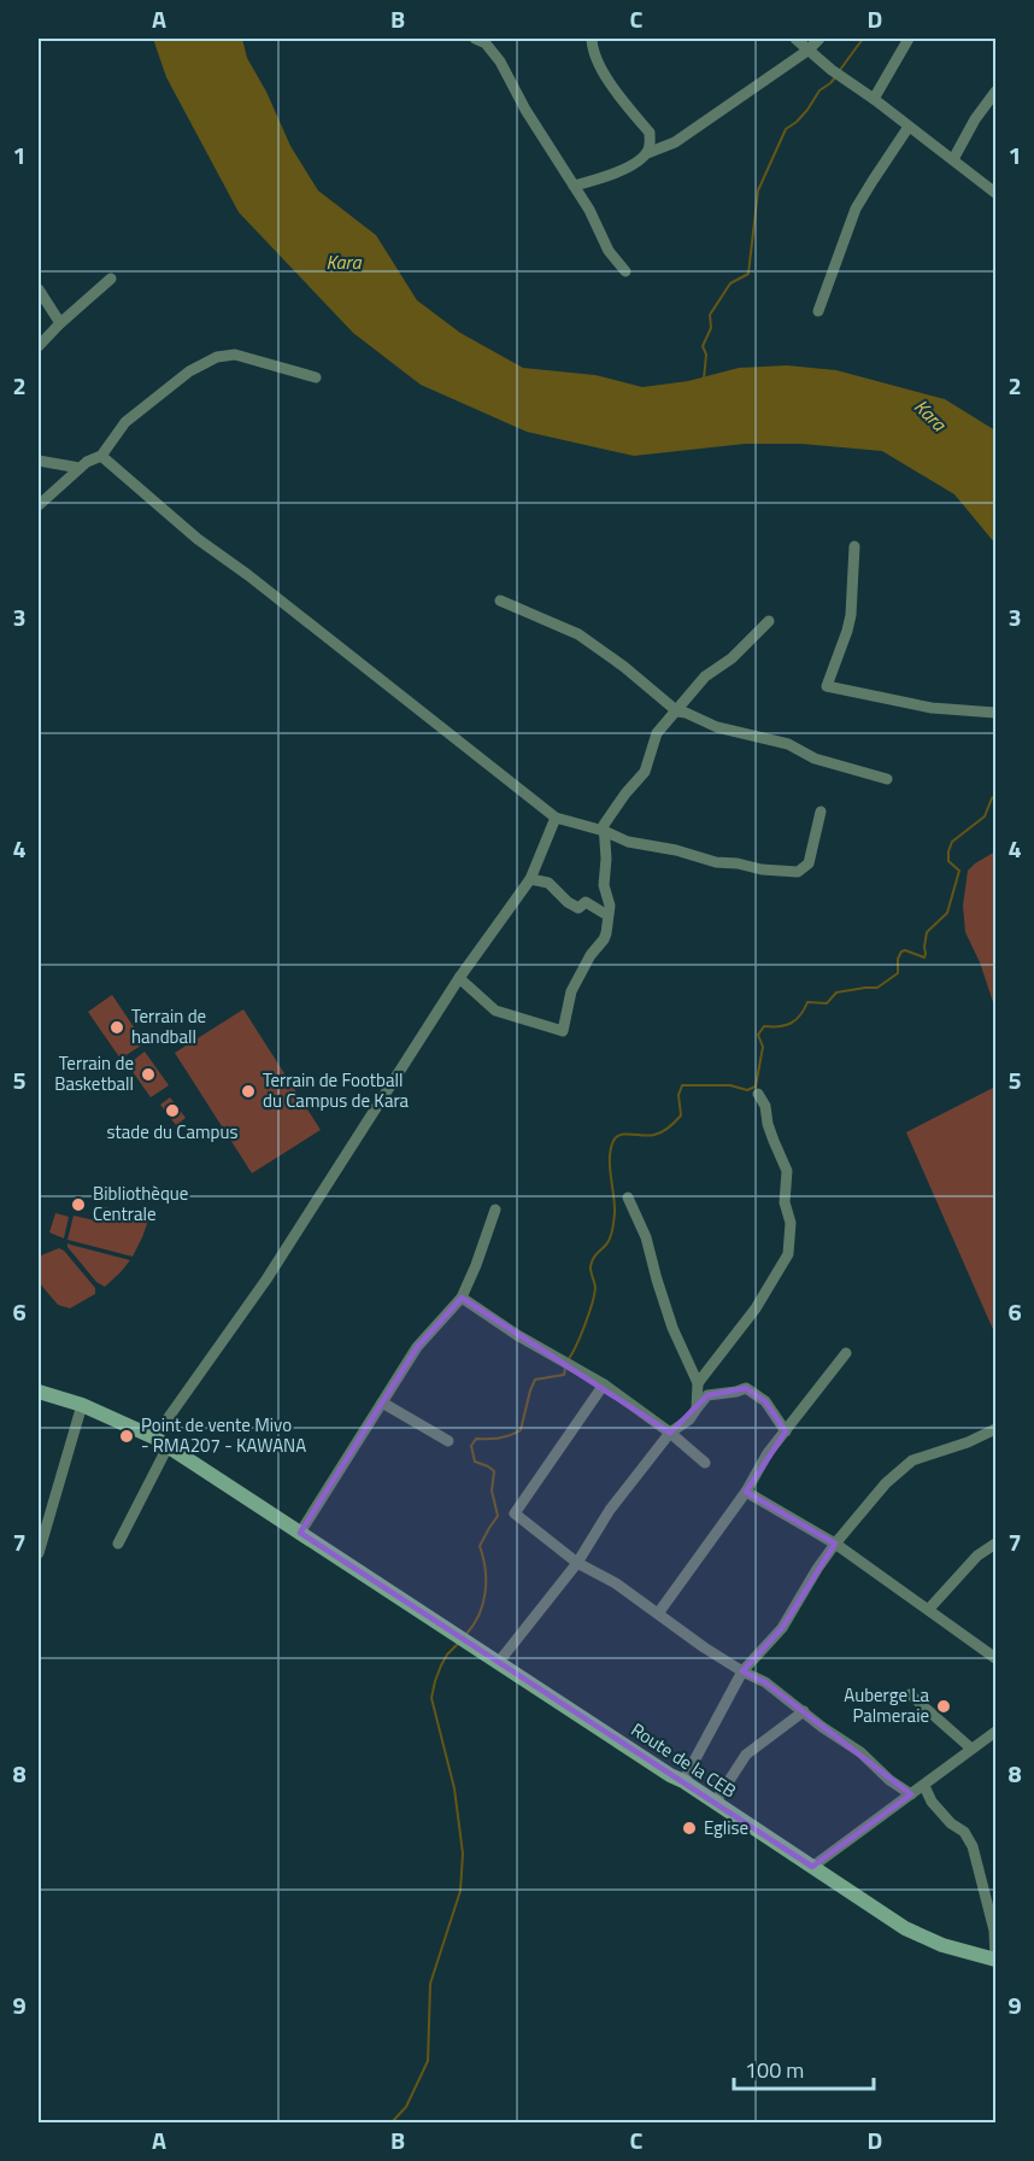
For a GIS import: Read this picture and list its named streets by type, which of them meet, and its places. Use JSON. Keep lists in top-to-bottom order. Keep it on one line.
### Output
{"streets":{"main road":["Route de la CEB"]},"water":["Kara"],"places":["Terrain de handball","Terrain de Basketball","Terrain de Football du Campus de Kara","stade du Campus","Bibliothèque Centrale","Point de vente Mivo - RMA207 - KAWANA","Auberge La Palmeraie","Eglise"],"scale_bar":"100 m","grid":{"columns":["A","B","C","D"],"rows":["1","2","3","4","5","6","7","8","9"]}}
